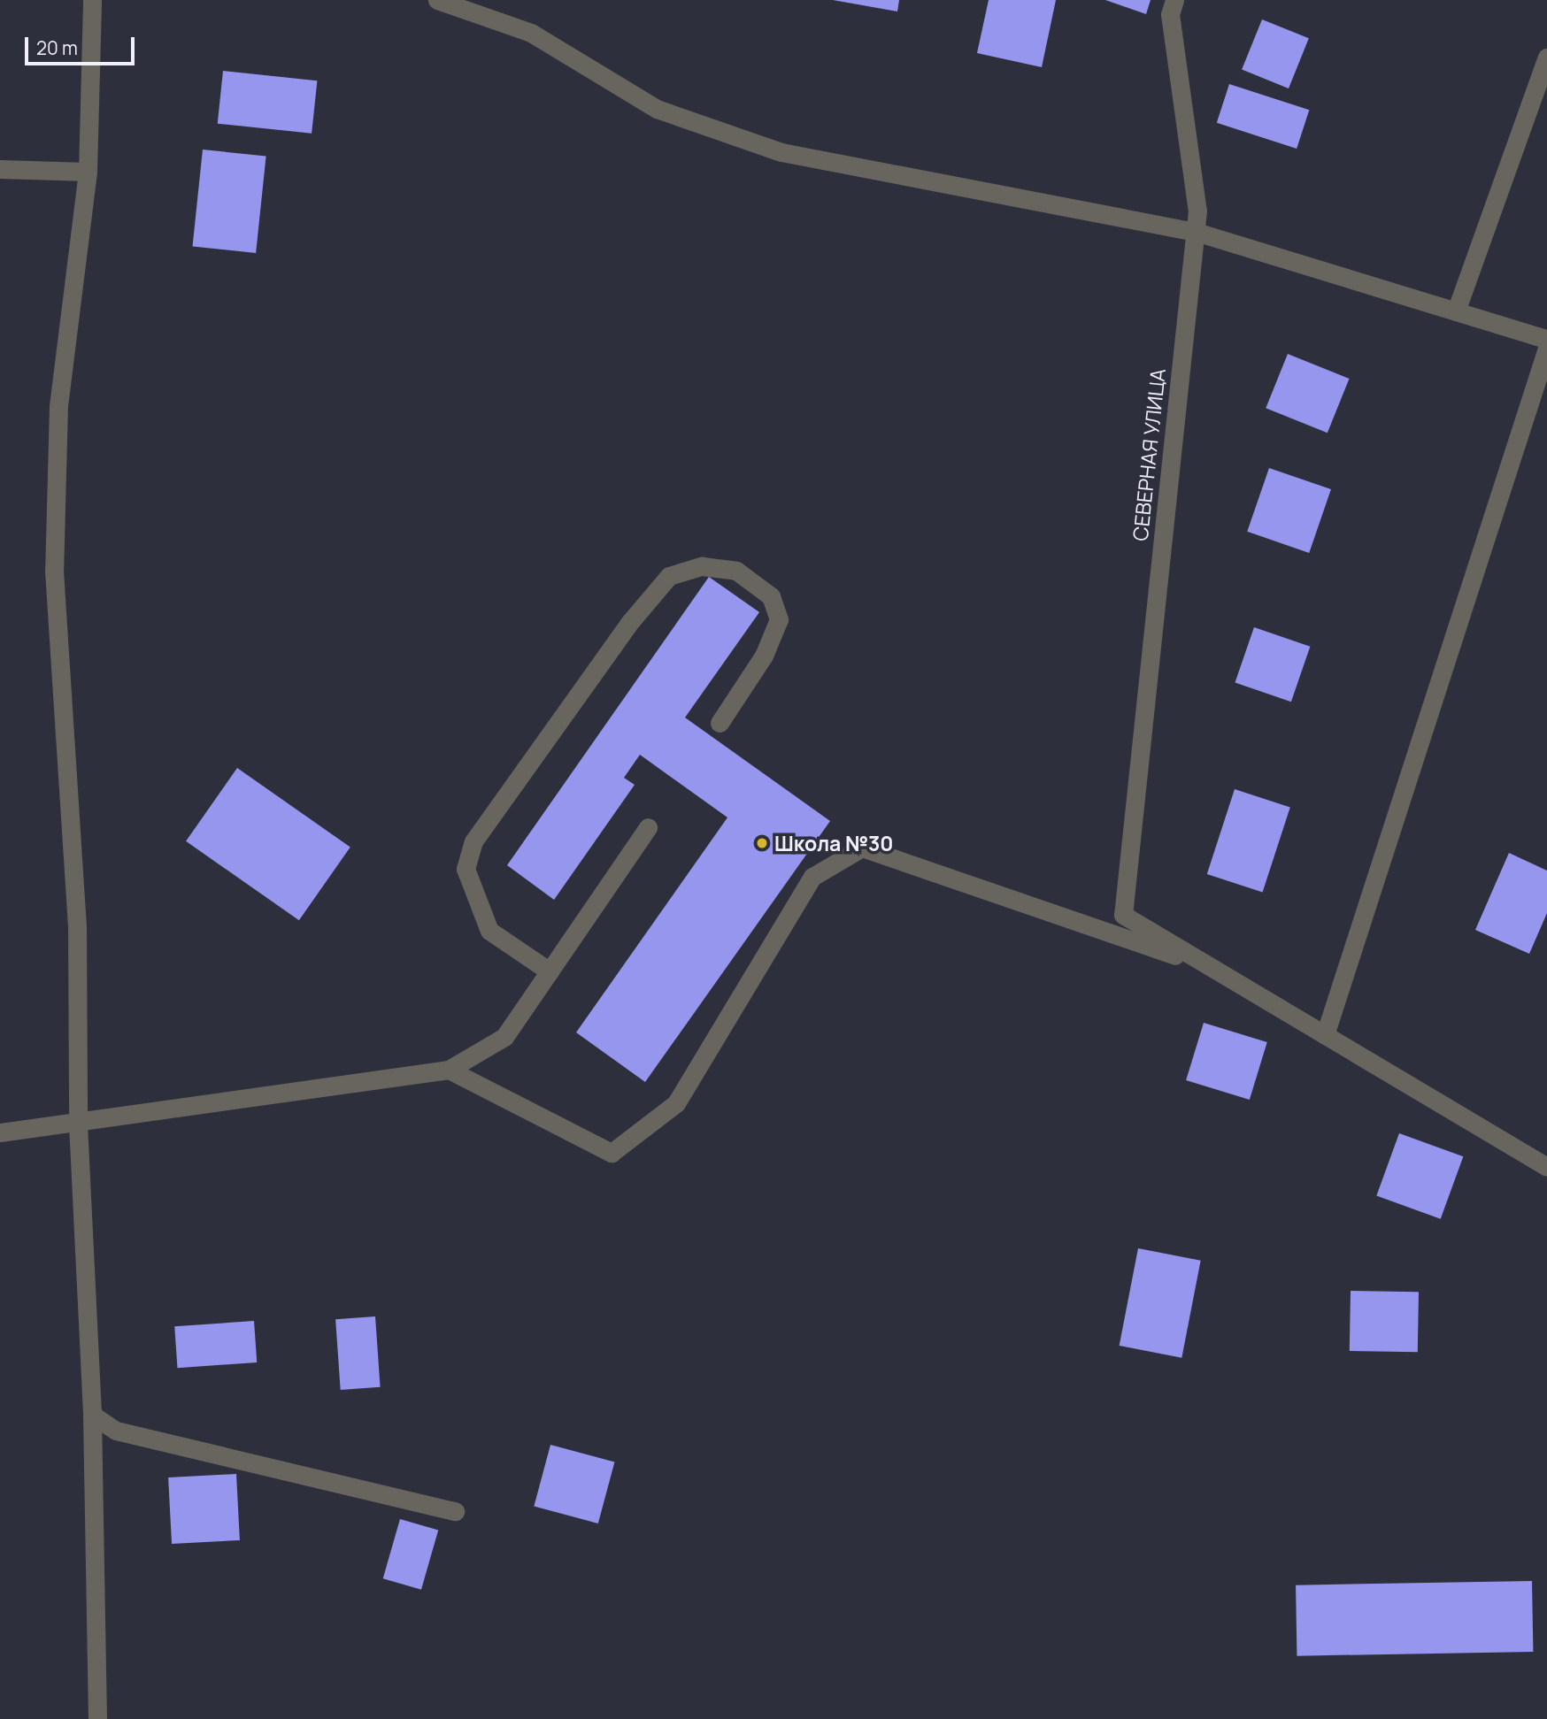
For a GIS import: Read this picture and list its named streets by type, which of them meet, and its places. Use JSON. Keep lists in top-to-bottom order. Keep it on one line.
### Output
{"streets":{"street":["СЕВЕРНАЯ УЛИЦА"]},"places":["Школа №30"],"scale_bar":"20 m"}
